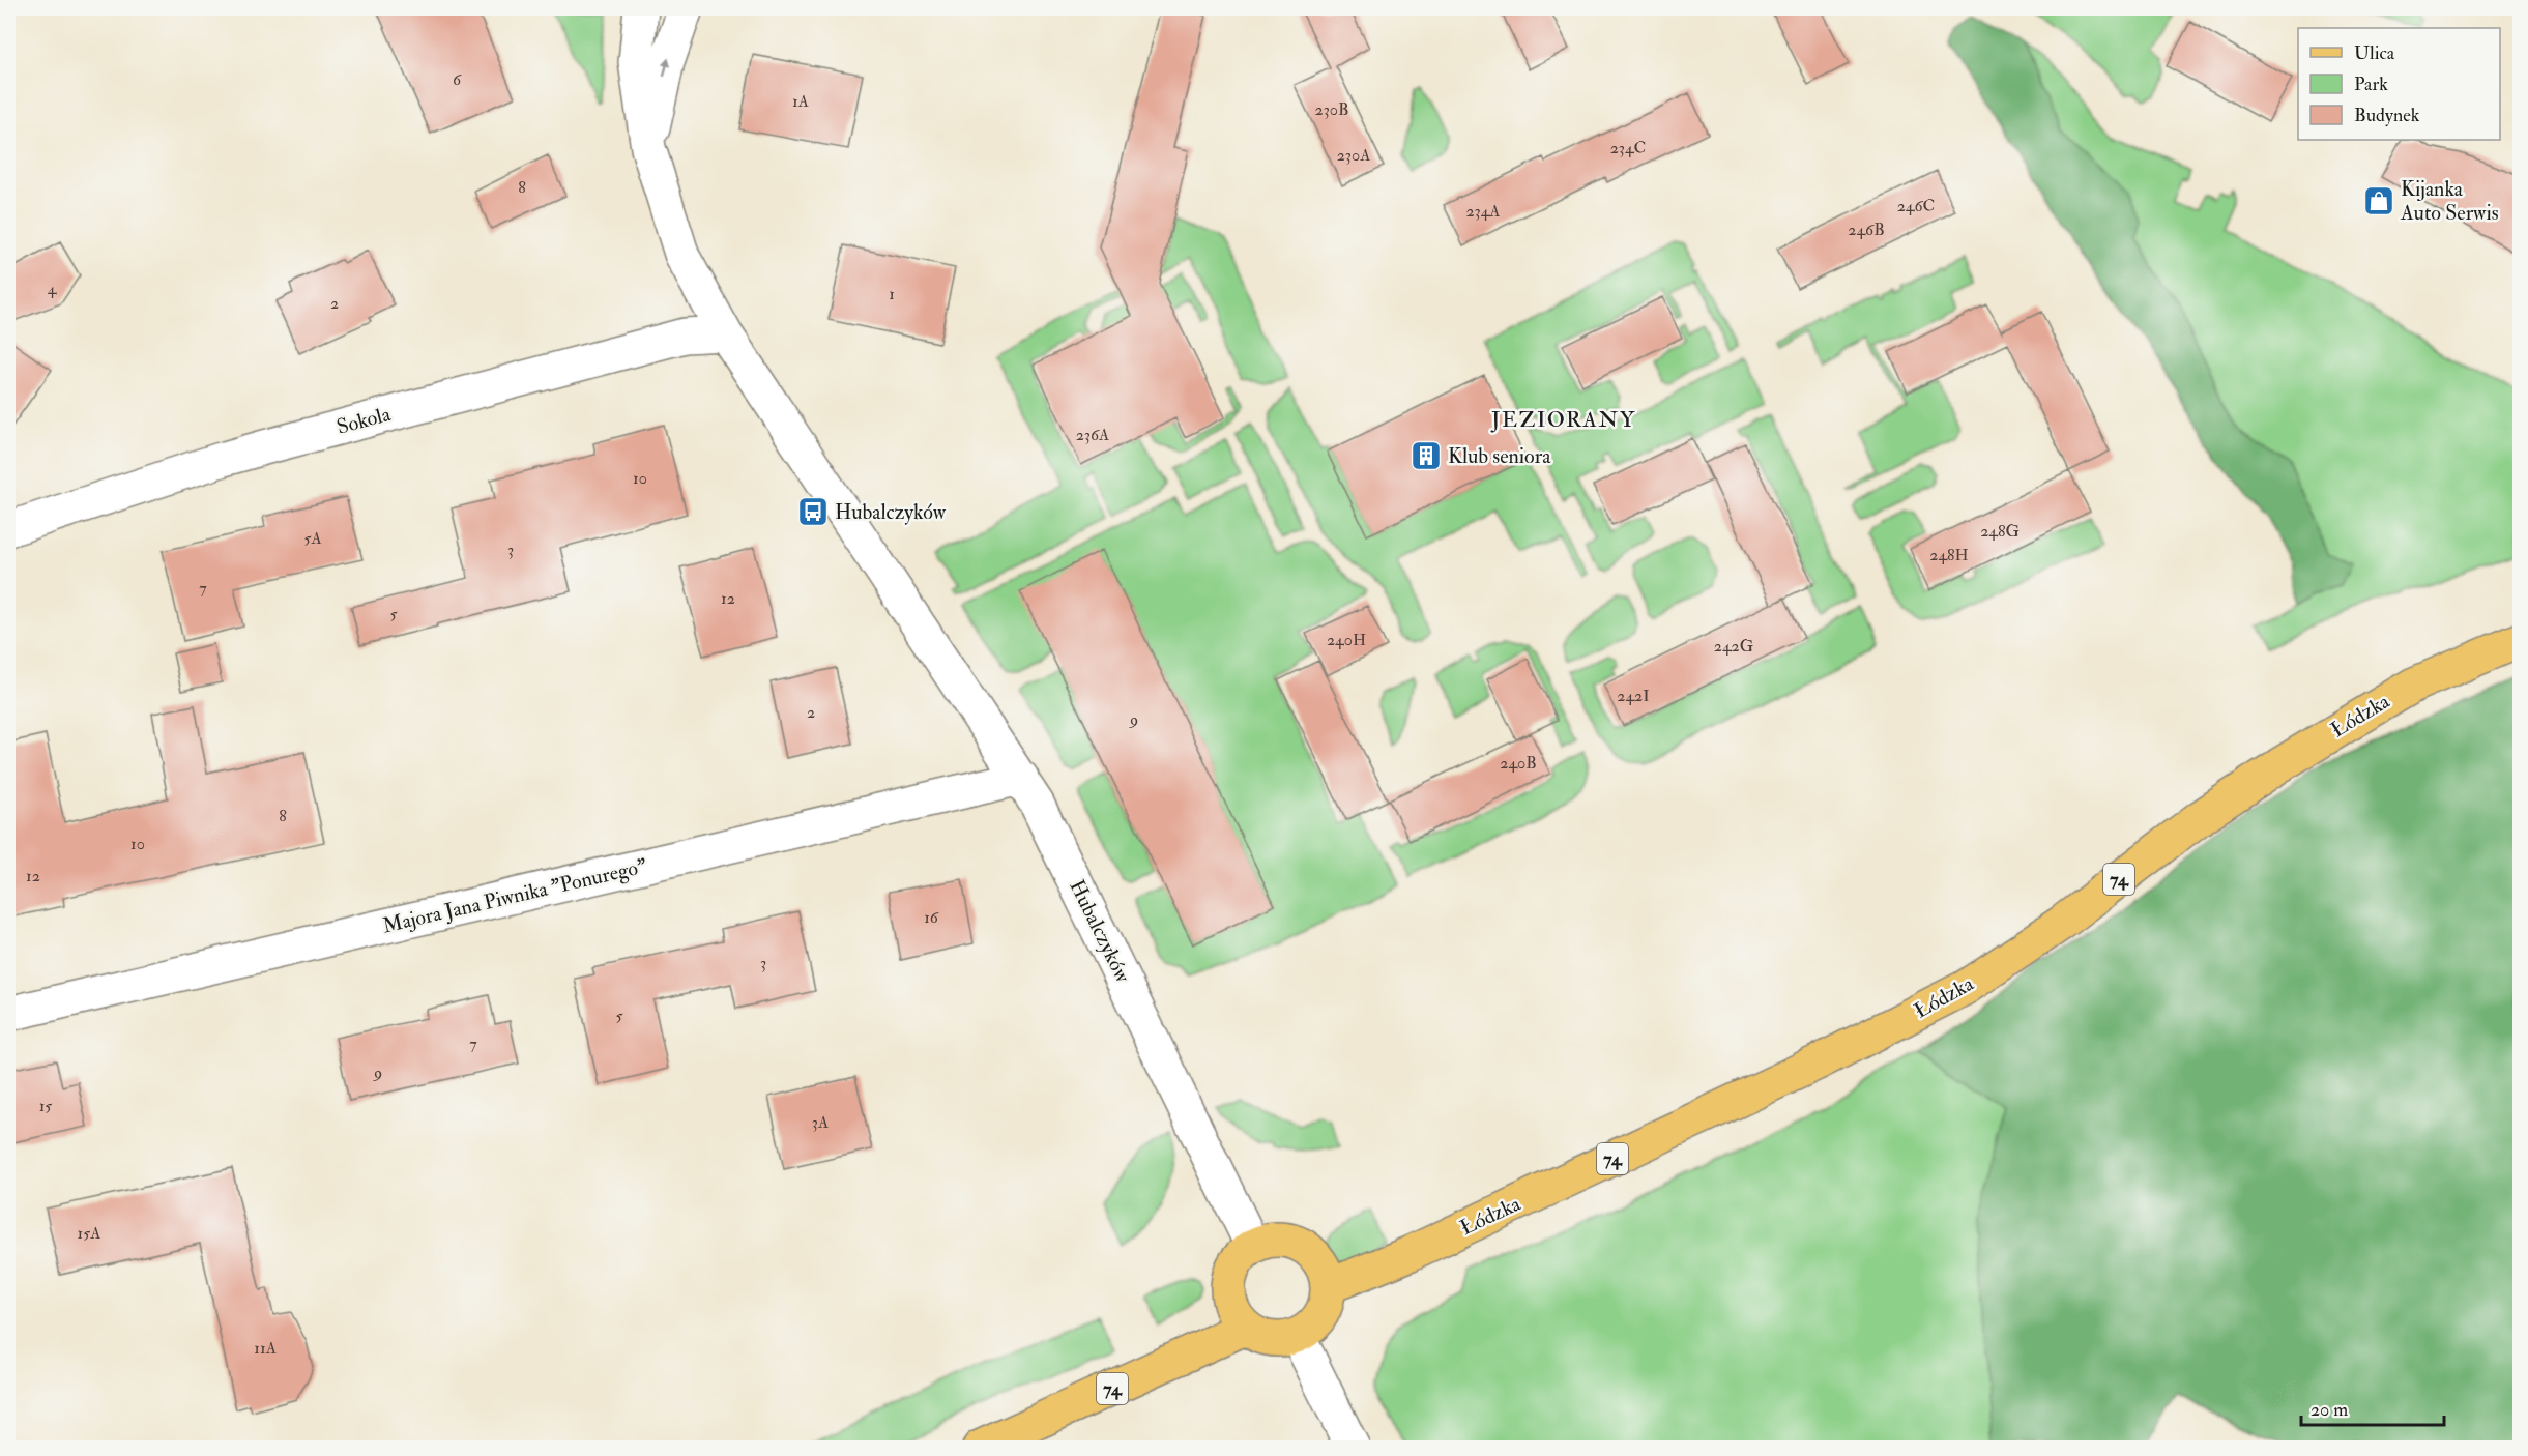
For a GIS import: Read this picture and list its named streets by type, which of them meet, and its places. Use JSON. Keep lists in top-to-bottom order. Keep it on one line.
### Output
{"streets":{"main road":["Łódzka","74"],"street":["Sokola","Majora Jana Piwnika \"Ponurego\"","Hubalczyków"]},"crossings":[["Sokola","Hubalczyków"],["Łódzka","74"],["Łódzka","Hubalczyków"],["74","Hubalczyków"],["Majora Jana Piwnika \"Ponurego\"","Hubalczyków"]],"districts":["JEZIORANY"],"places":{"shop":["Kijanka Auto Serwis"],"building":["Klub seniora"],"bus stop":["Hubalczyków"]},"house_numbers":["6","1A","230B","234C","230A","8","246C","234A","246B","4","1","2","236A","10","248G","5A","3","248H","7","12","5","240H","242G","242I","2","9","240B","8","10","12","16","3","5","7","9","15","3A","15A","11A"],"legend":["Ulica","Park","Budynek"],"scale_bar":"20 m"}
